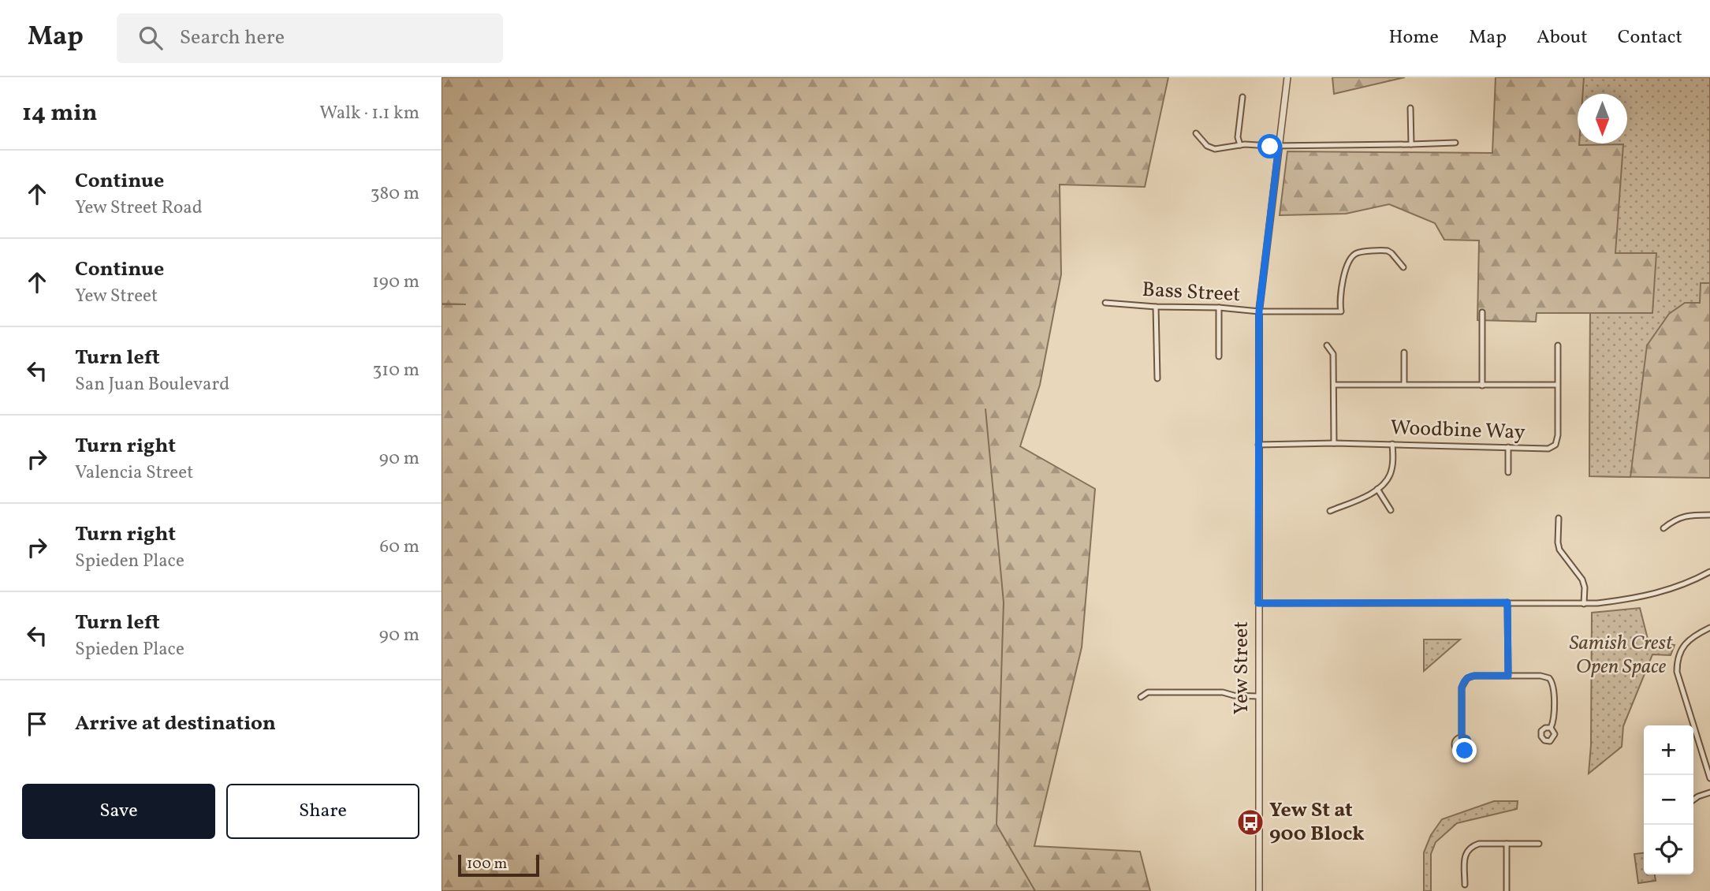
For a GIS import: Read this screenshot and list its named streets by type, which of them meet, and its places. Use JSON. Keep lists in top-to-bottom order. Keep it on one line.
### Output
{"streets":{"street":["Bass Street","Woodbine Way","Yew Street"]},"crossings":[["Bass Street","Yew Street"],["Woodbine Way","Yew Street"]],"parks":["Samish Crest Open Space"],"places":{"bus stop":["Yew St at 900 Block"]},"scale_bar":"100 m","north":"bottom","page":{"header":"Map","search":"Search here","nav":["Home","Map","About","Contact"],"heading":["14 min","Walk · 1.1 km"],"list":[["Continue","Yew Street Road","380 m"],["Continue","Yew Street","190 m"],["Turn left","San Juan Boulevard","310 m"],["Turn right","Valencia Street","90 m"],["Turn right","Spieden Place","60 m"],["Turn left","Spieden Place","90 m"],"Arrive at destination"],"map_buttons":["+","−"],"buttons":["Save","Share"],"scale":"100 m"}}
